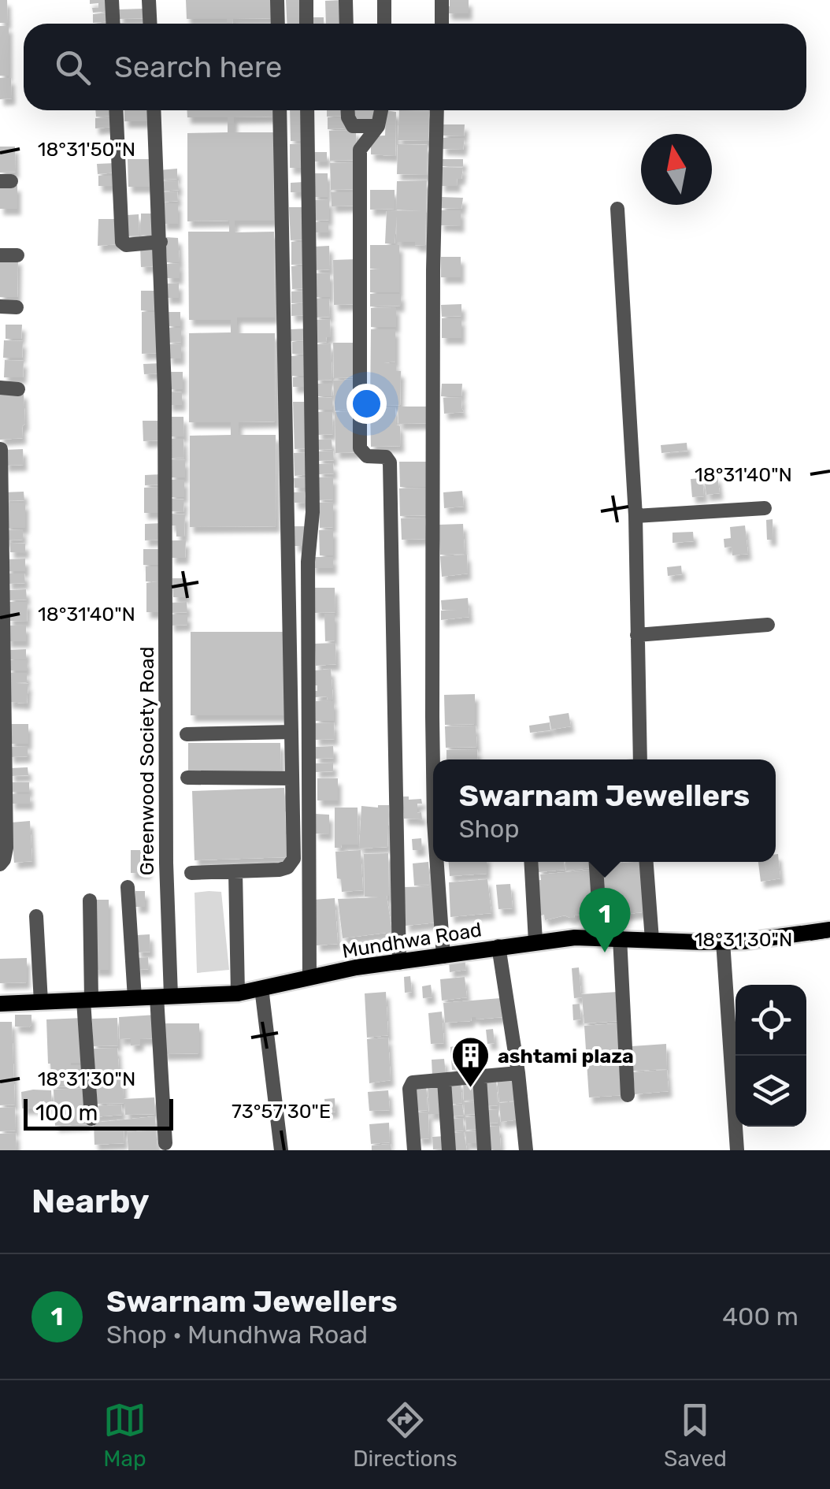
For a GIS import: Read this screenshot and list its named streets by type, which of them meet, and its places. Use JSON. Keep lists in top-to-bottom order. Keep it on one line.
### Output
{"streets":{"main road":["Mundhwa Road"],"street":["Greenwood Society Road"]},"crossings":[["Greenwood Society Road","Mundhwa Road"]],"places":{"building":["ashtami plaza"]},"scale_bar":"100 m","north":"top","page":{"search":"Search here","popup":["Swarnam Jewellers","Shop"],"pins":"1","scale":"100 m","heading":"Nearby","list":[{"mark":"1","name":"Swarnam Jewellers","note":"Shop · Mundhwa Road","value":"400 m"}],"nav":["Map","Directions","Saved"]},"coordinates":["18°31'50\"N","18°31'40\"N","18°31'30\"N","73°57'30\"E"]}
